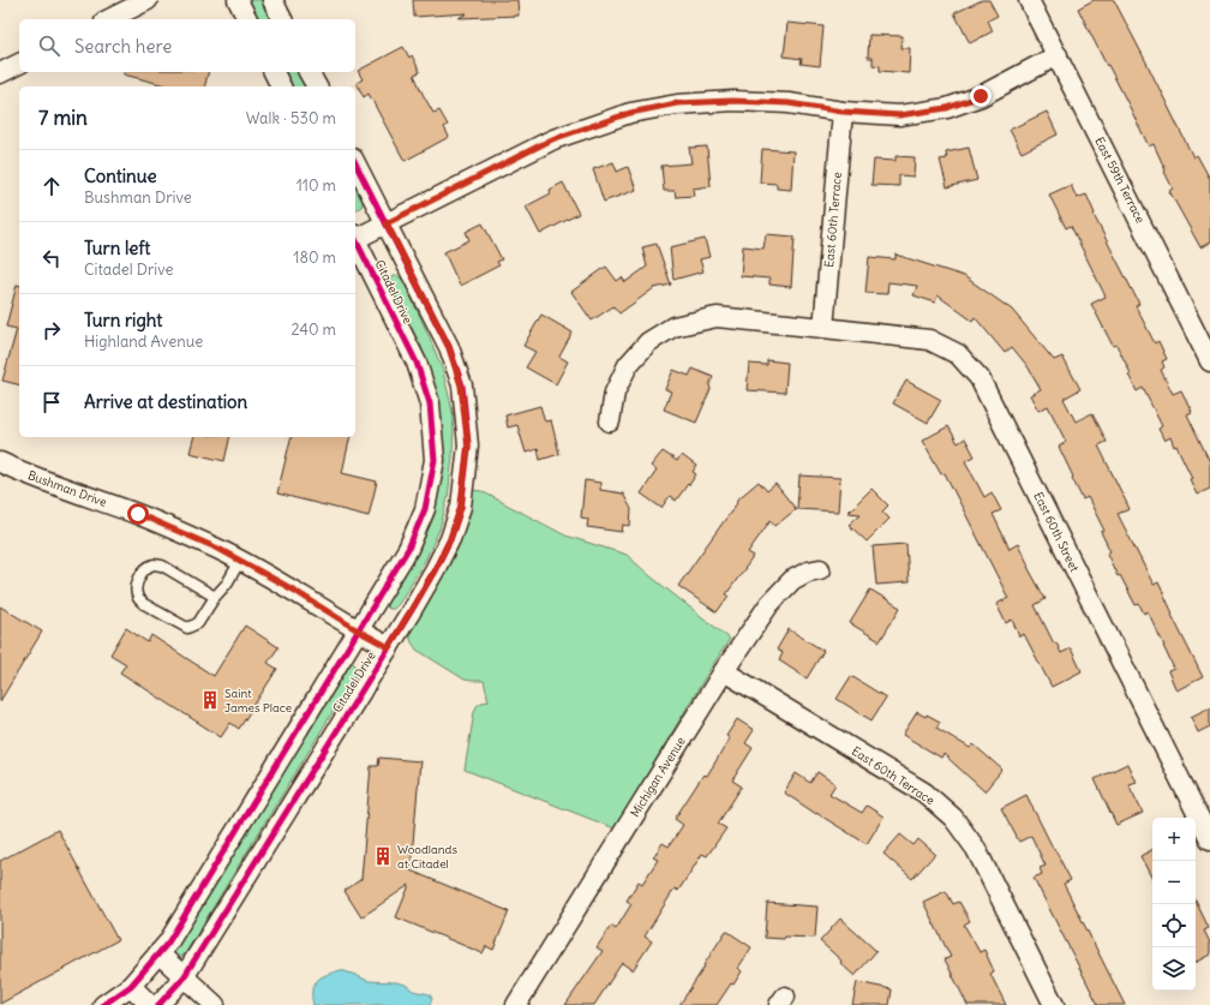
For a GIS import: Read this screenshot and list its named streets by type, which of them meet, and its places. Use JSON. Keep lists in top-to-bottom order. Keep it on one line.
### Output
{"streets":{"street":["East 59th Terrace","East 60th Terrace","Citadel Drive","Bushman Drive","East 60th Street","Michigan Avenue"]},"crossings":[["East 60th Terrace","East 60th Street"],["East 60th Terrace","Michigan Avenue"],["Citadel Drive","Bushman Drive"]],"places":{"building":["Saint James Place","Woodlands at Citadel"]},"page":{"search":"Search here","heading":["7 min","Walk · 530 m"],"list":[["Continue","Bushman Drive","110 m"],["Turn left","Citadel Drive","180 m"],["Turn right","Highland Avenue","240 m"],"Arrive at destination"],"map_buttons":["+","−"]}}
